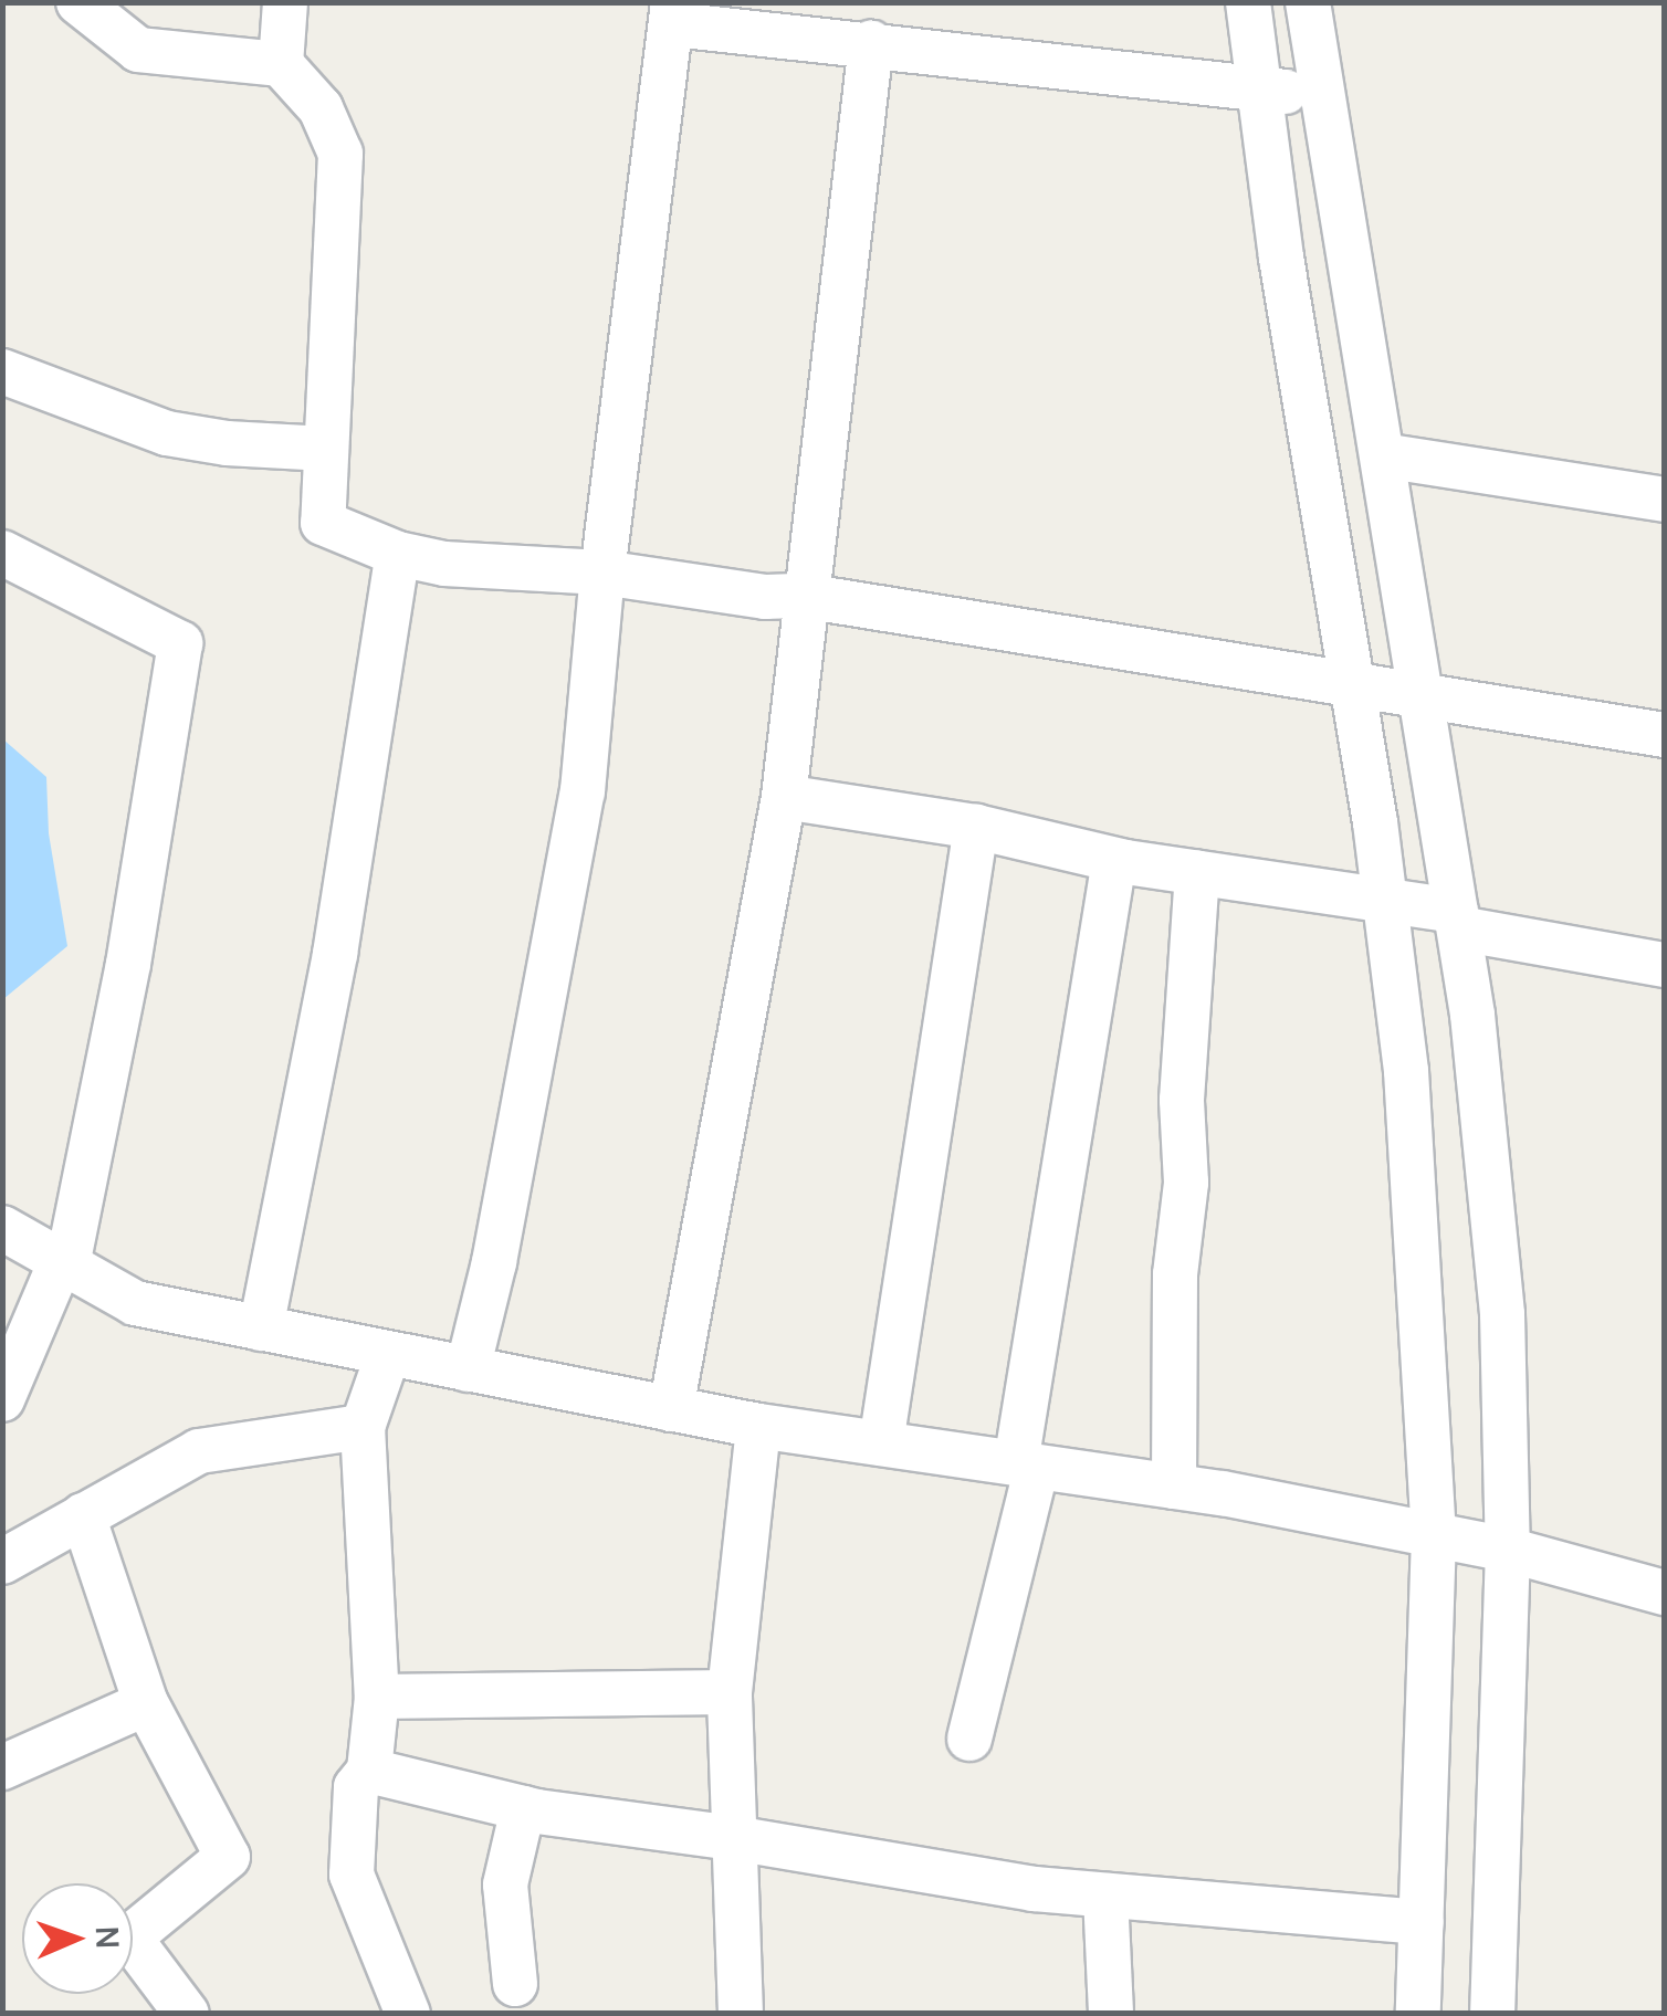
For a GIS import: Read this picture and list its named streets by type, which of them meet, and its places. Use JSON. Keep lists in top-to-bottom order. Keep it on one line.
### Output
{"north":"right"}
